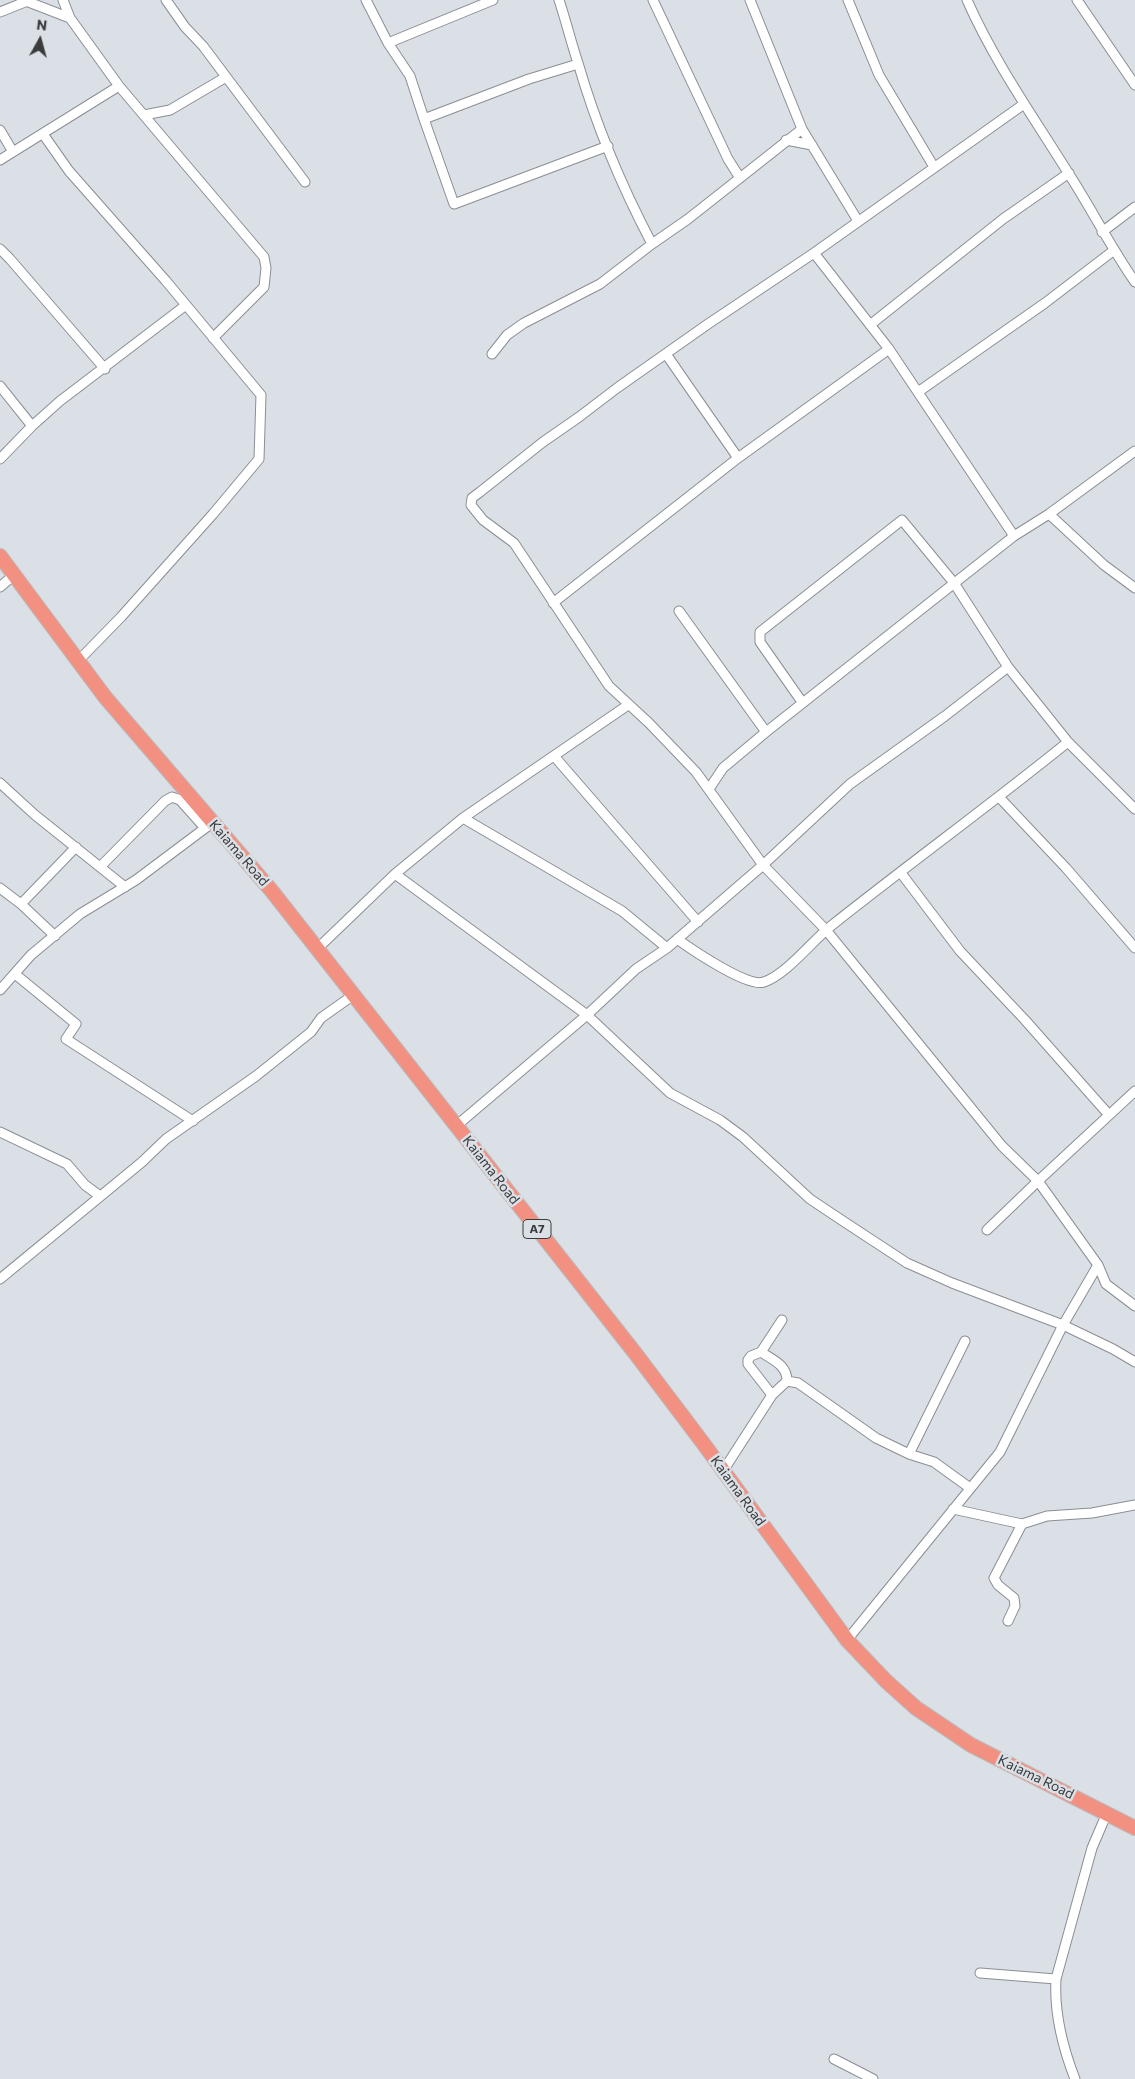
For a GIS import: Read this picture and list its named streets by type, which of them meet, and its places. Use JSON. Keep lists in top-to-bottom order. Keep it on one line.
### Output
{"streets":{"highway":["Kaiama Road","A7"]},"north":"top"}
